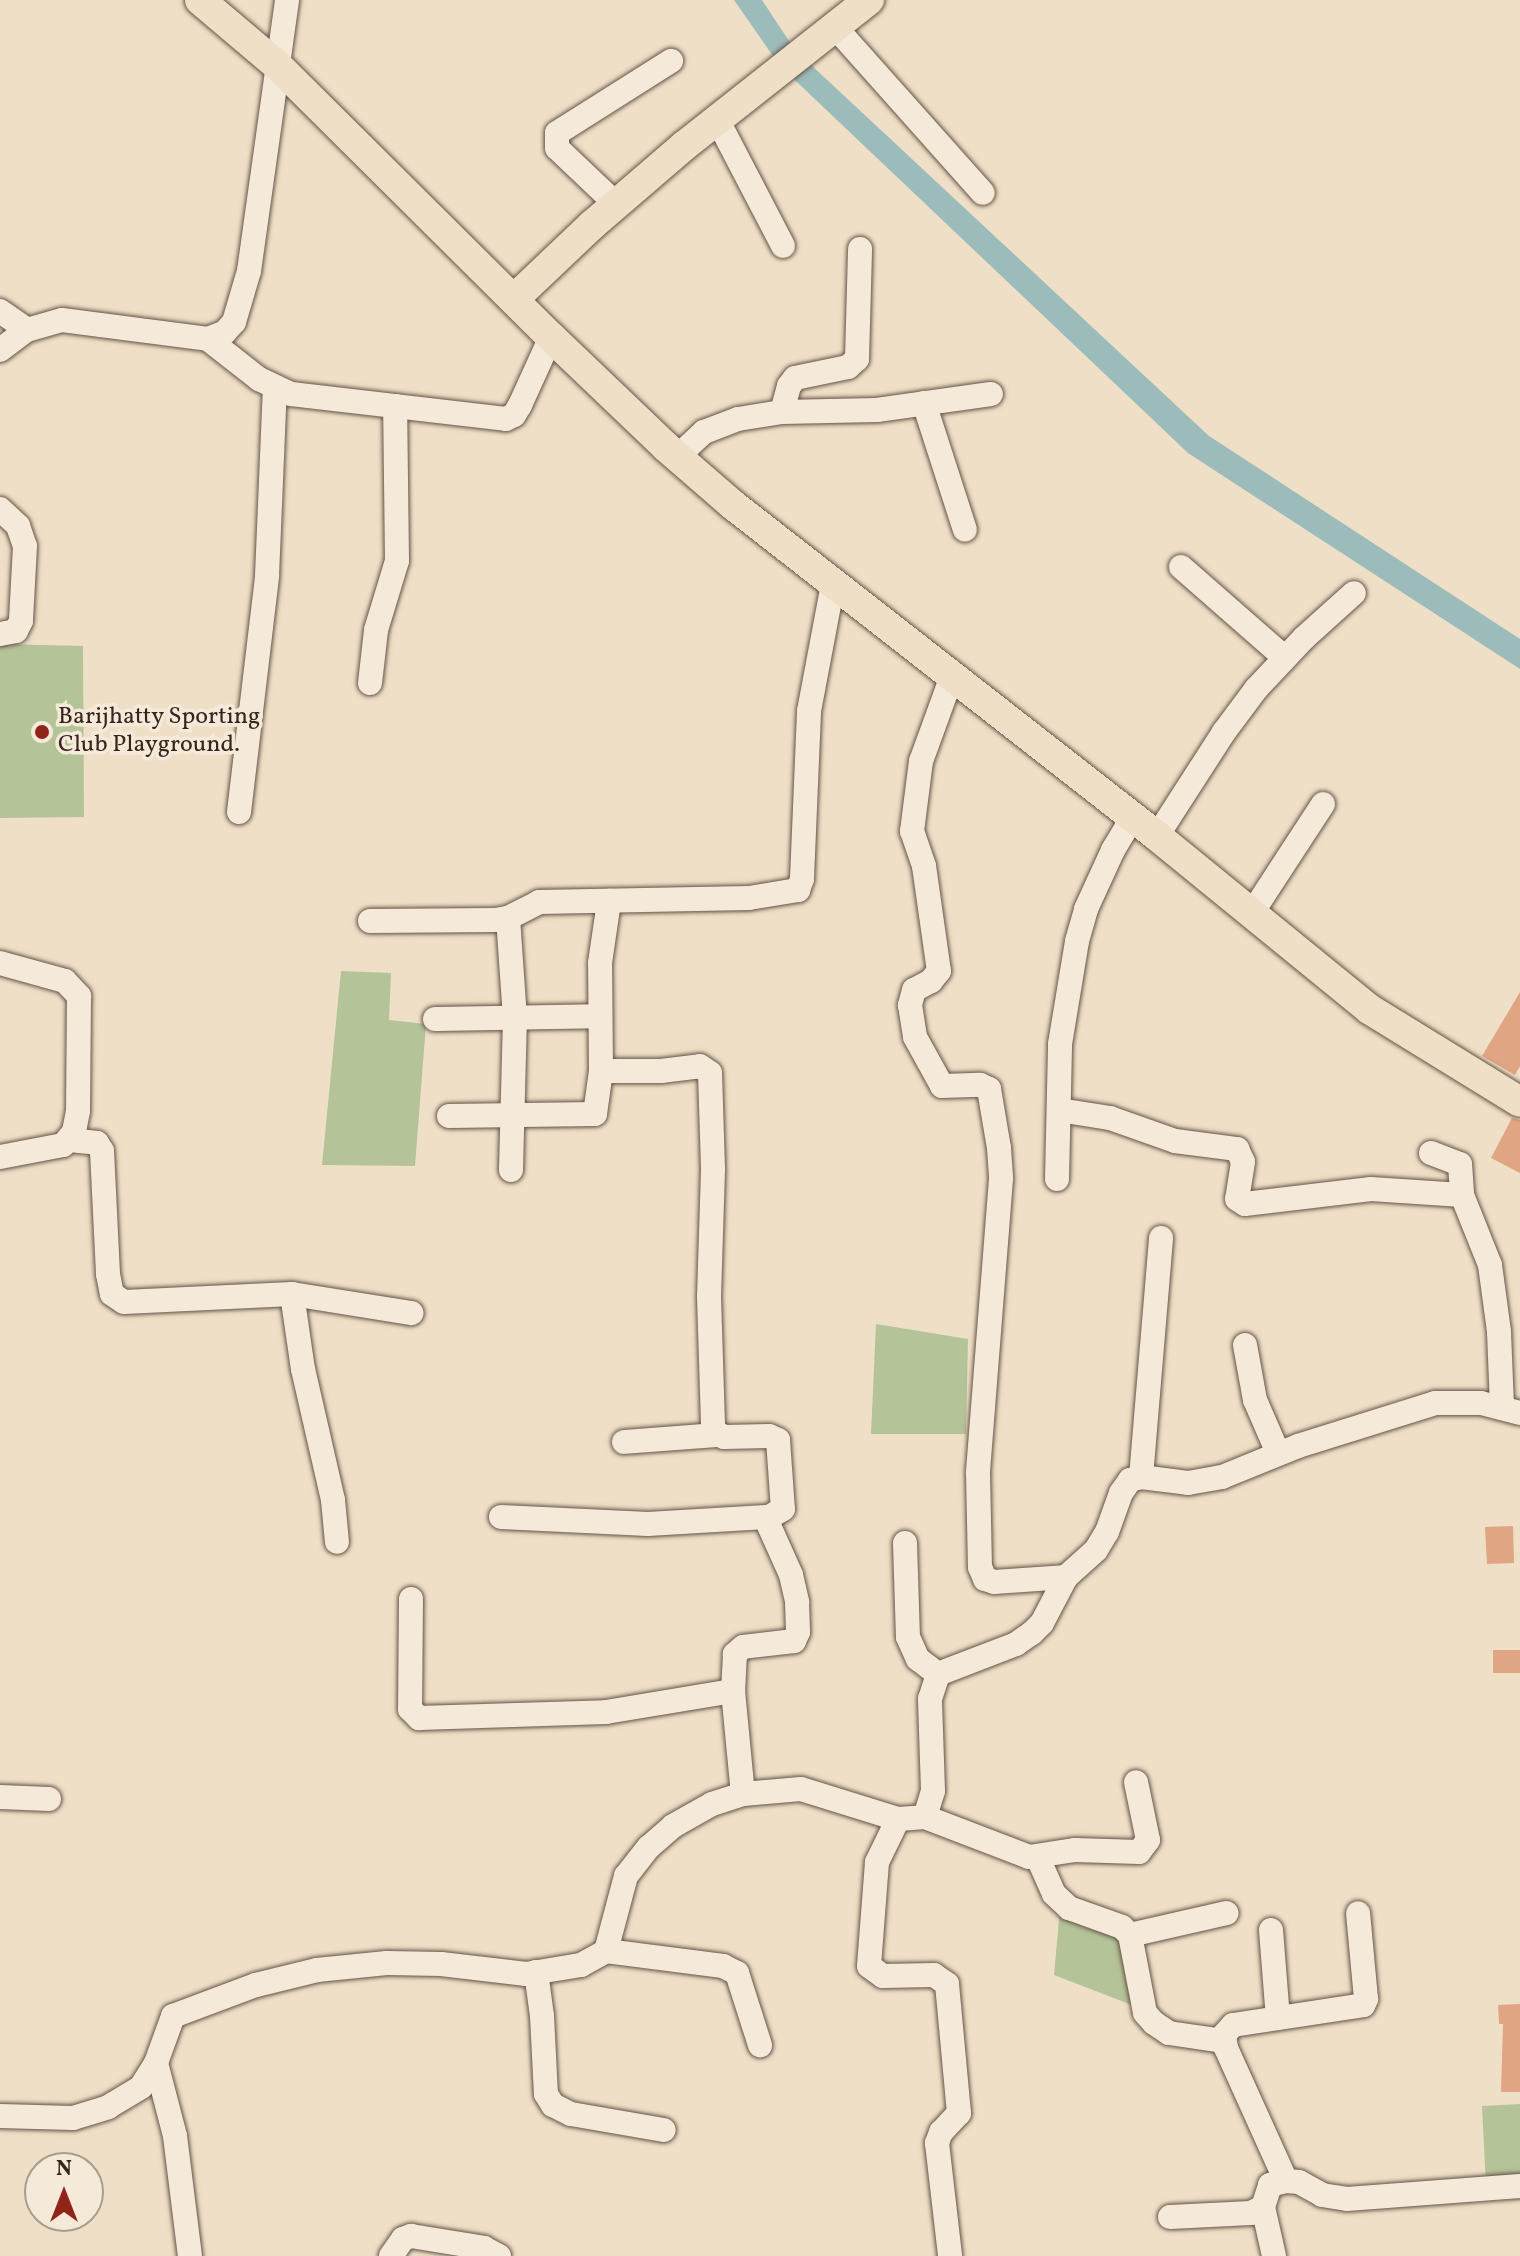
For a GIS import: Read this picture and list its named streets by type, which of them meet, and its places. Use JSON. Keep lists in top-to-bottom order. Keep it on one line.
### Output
{"places":["Barijhatty Sporting Club Playground."],"north":"top"}
